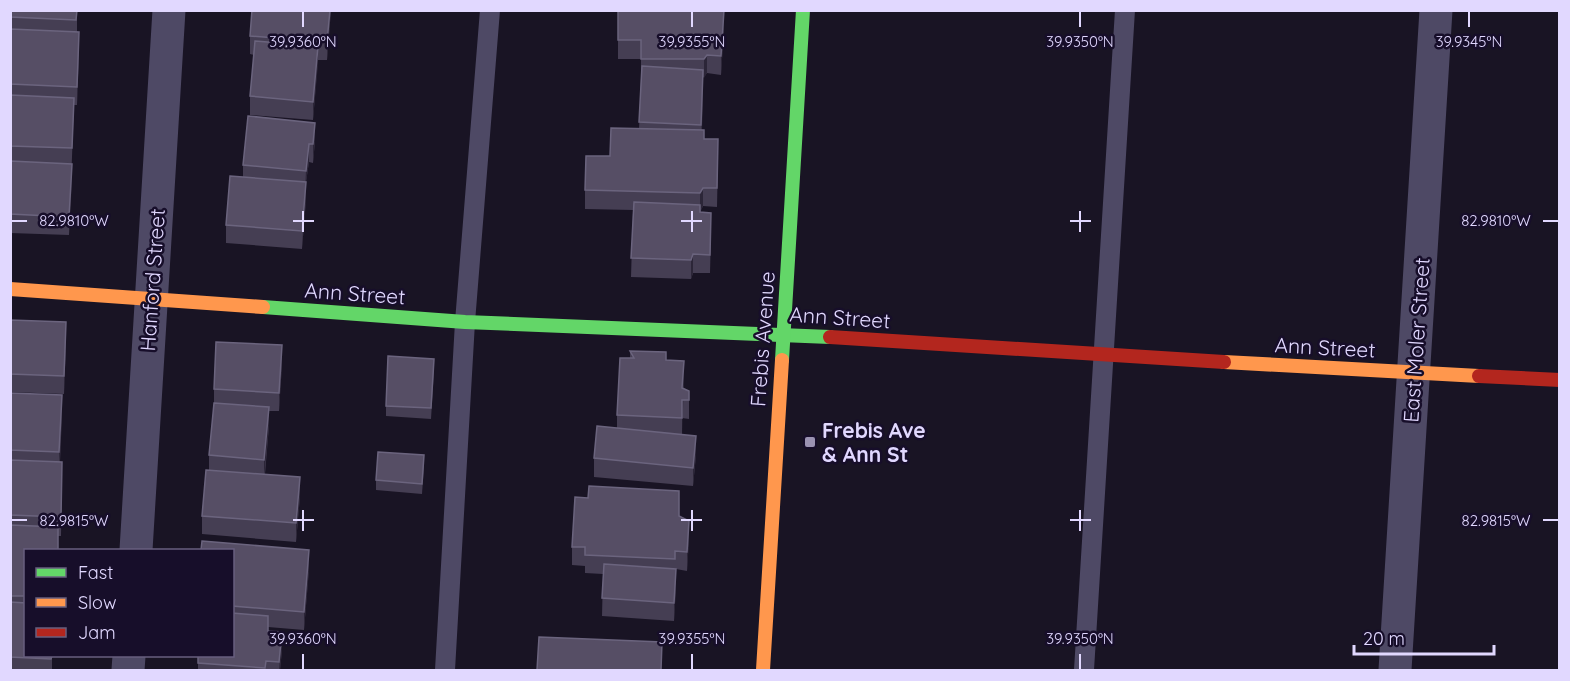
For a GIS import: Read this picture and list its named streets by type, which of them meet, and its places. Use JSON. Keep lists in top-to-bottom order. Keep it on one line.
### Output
{"streets":{"street":["Hanford Street","Ann Street","Frebis Avenue","East Moler Street"]},"crossings":[["Hanford Street","Ann Street"],["Ann Street","Frebis Avenue"],["Ann Street","East Moler Street"]],"places":{"transit":["Frebis Ave & Ann St"]},"legend":["Fast","Slow","Jam"],"scale_bar":"20 m","coordinates":["39.9360°N","39.9355°N","39.9350°N","39.9345°N","82.9810°W","82.9815°W"]}
